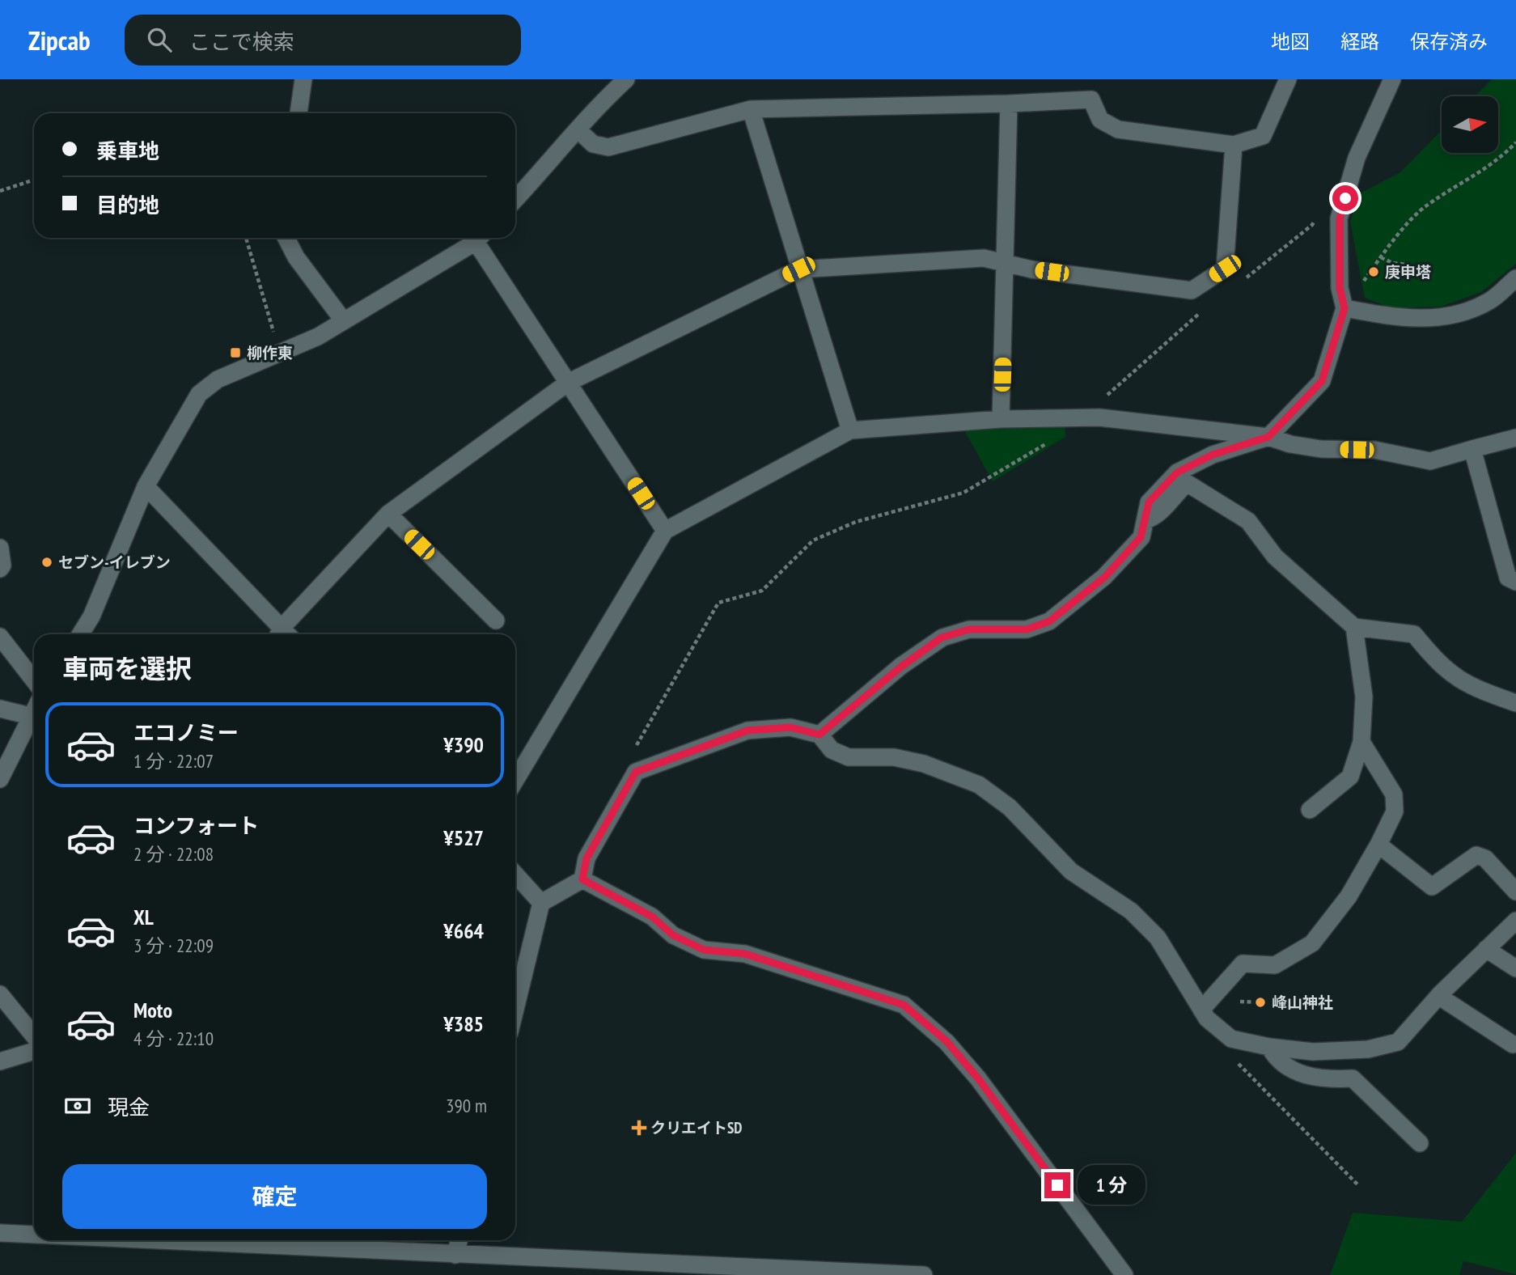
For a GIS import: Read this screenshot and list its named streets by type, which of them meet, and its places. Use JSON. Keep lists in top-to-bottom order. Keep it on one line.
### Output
{"places":{"other":["庚申塔","セブン-イレブン","峰山神社"],"transit":["柳作東"],"health":["クリエイトSD"]},"north":"right","page":{"header":"Zipcab","search":"ここで検索","nav":["地図","経路","保存済み"],"banner":["乗車地","目的地"],"heading":"車両を選択","list":[{"name":"エコノミー","note":"1 分 · 22:07","value":"¥390"},{"name":"コンフォート","note":"2 分 · 22:08","value":"¥527"},{"name":"XL","note":"3 分 · 22:09","value":"¥664"},{"name":"Moto","note":"4 分 · 22:10","value":"¥385"}],"pay":["現金","390 m"],"buttons":"確定","bubble":"1 分"}}
